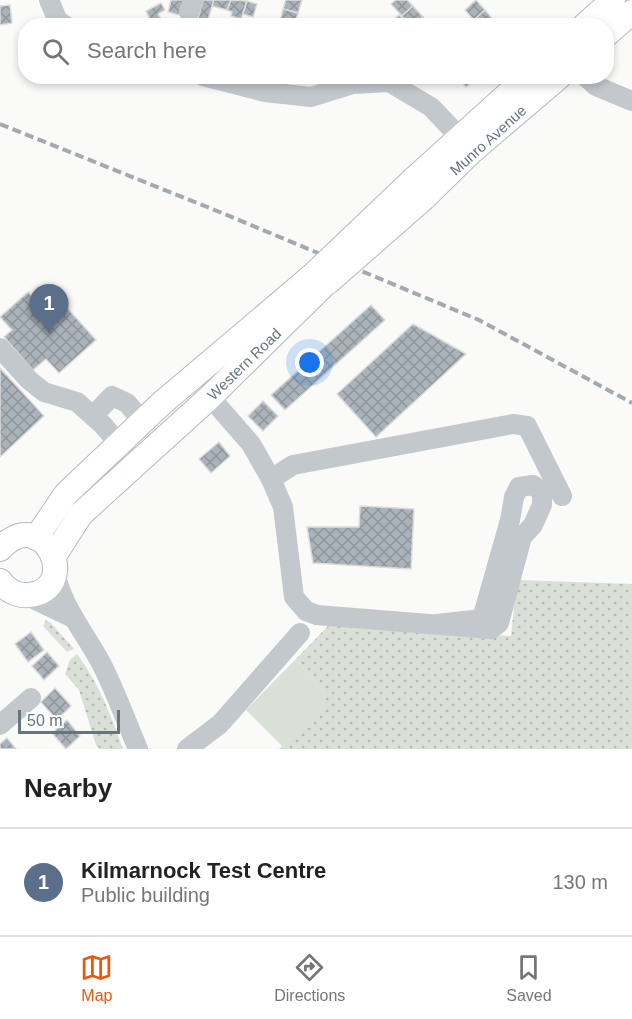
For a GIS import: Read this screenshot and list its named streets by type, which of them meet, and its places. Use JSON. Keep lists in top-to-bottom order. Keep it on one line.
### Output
{"streets":{"main road":["Munro Avenue","Western Road"]},"crossings":[["Munro Avenue","Western Road"]],"scale_bar":"50 m","page":{"search":"Search here","pins":"1","scale":"50 m","heading":"Nearby","list":[{"mark":"1","name":"Kilmarnock Test Centre","note":"Public building","value":"130 m"}],"nav":["Map","Directions","Saved"]}}
